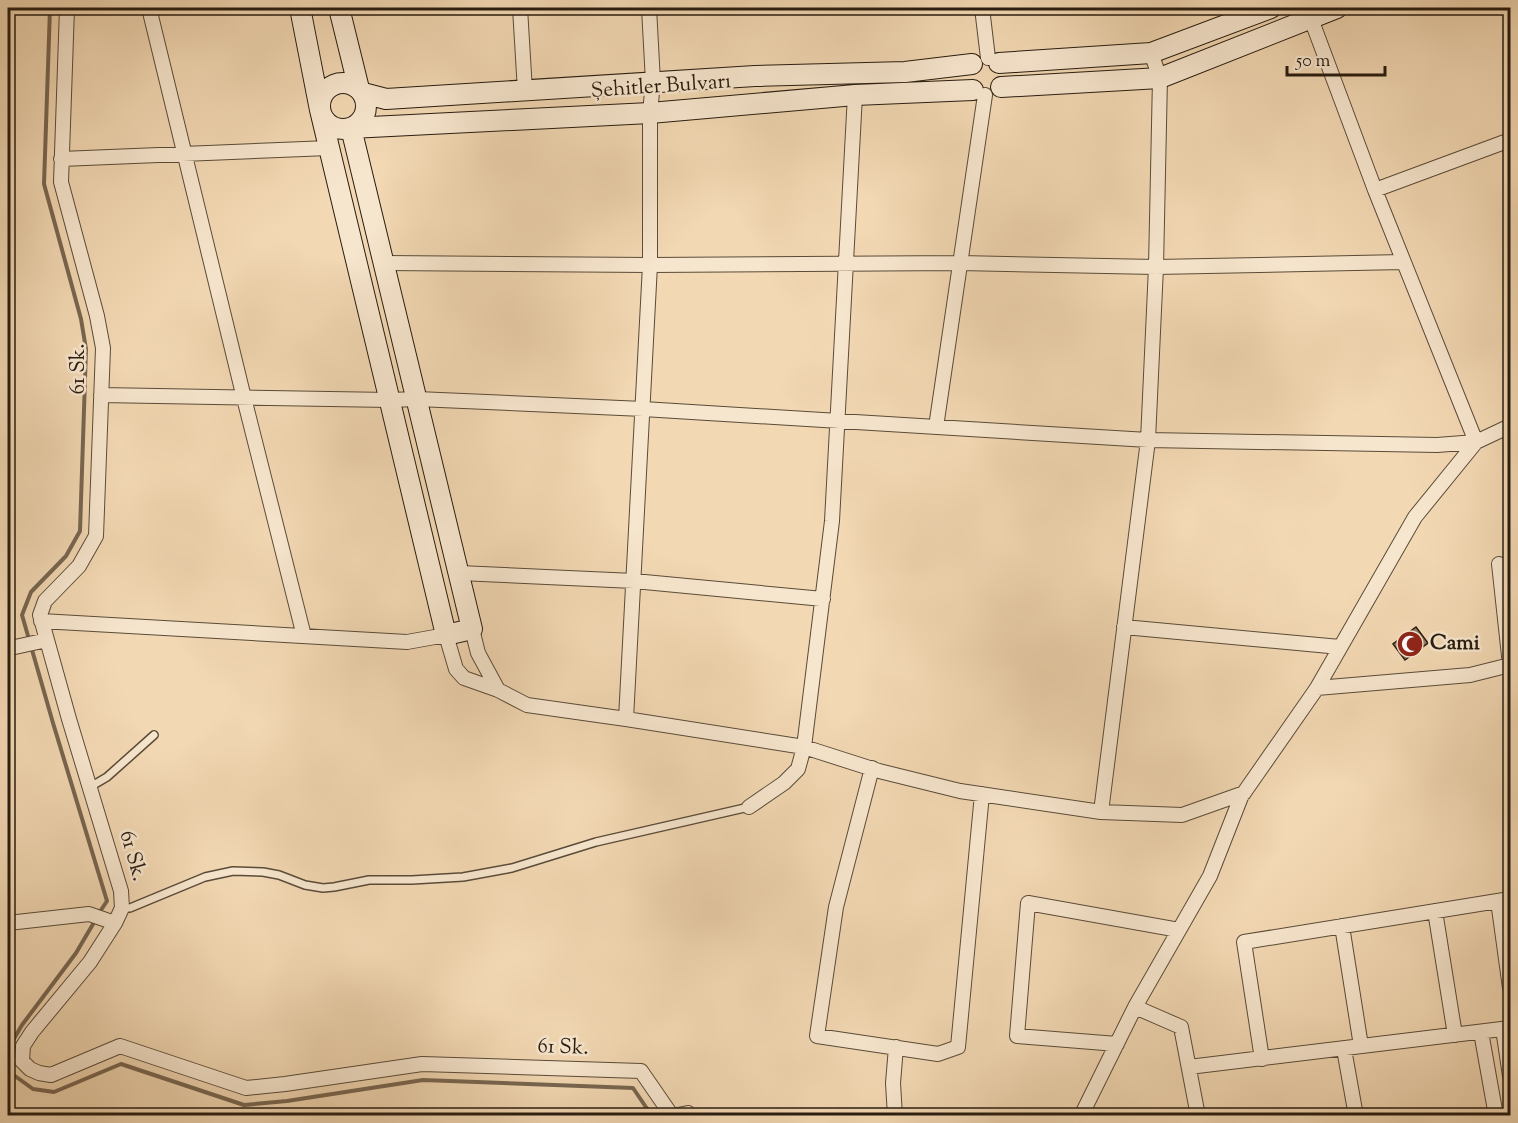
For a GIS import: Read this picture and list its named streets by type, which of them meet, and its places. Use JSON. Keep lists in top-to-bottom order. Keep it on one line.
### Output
{"streets":{"main road":["Şehitler Bulvarı"],"street":["61 Sk."]},"places":{"mosque":["Cami"]},"scale_bar":"50 m"}
